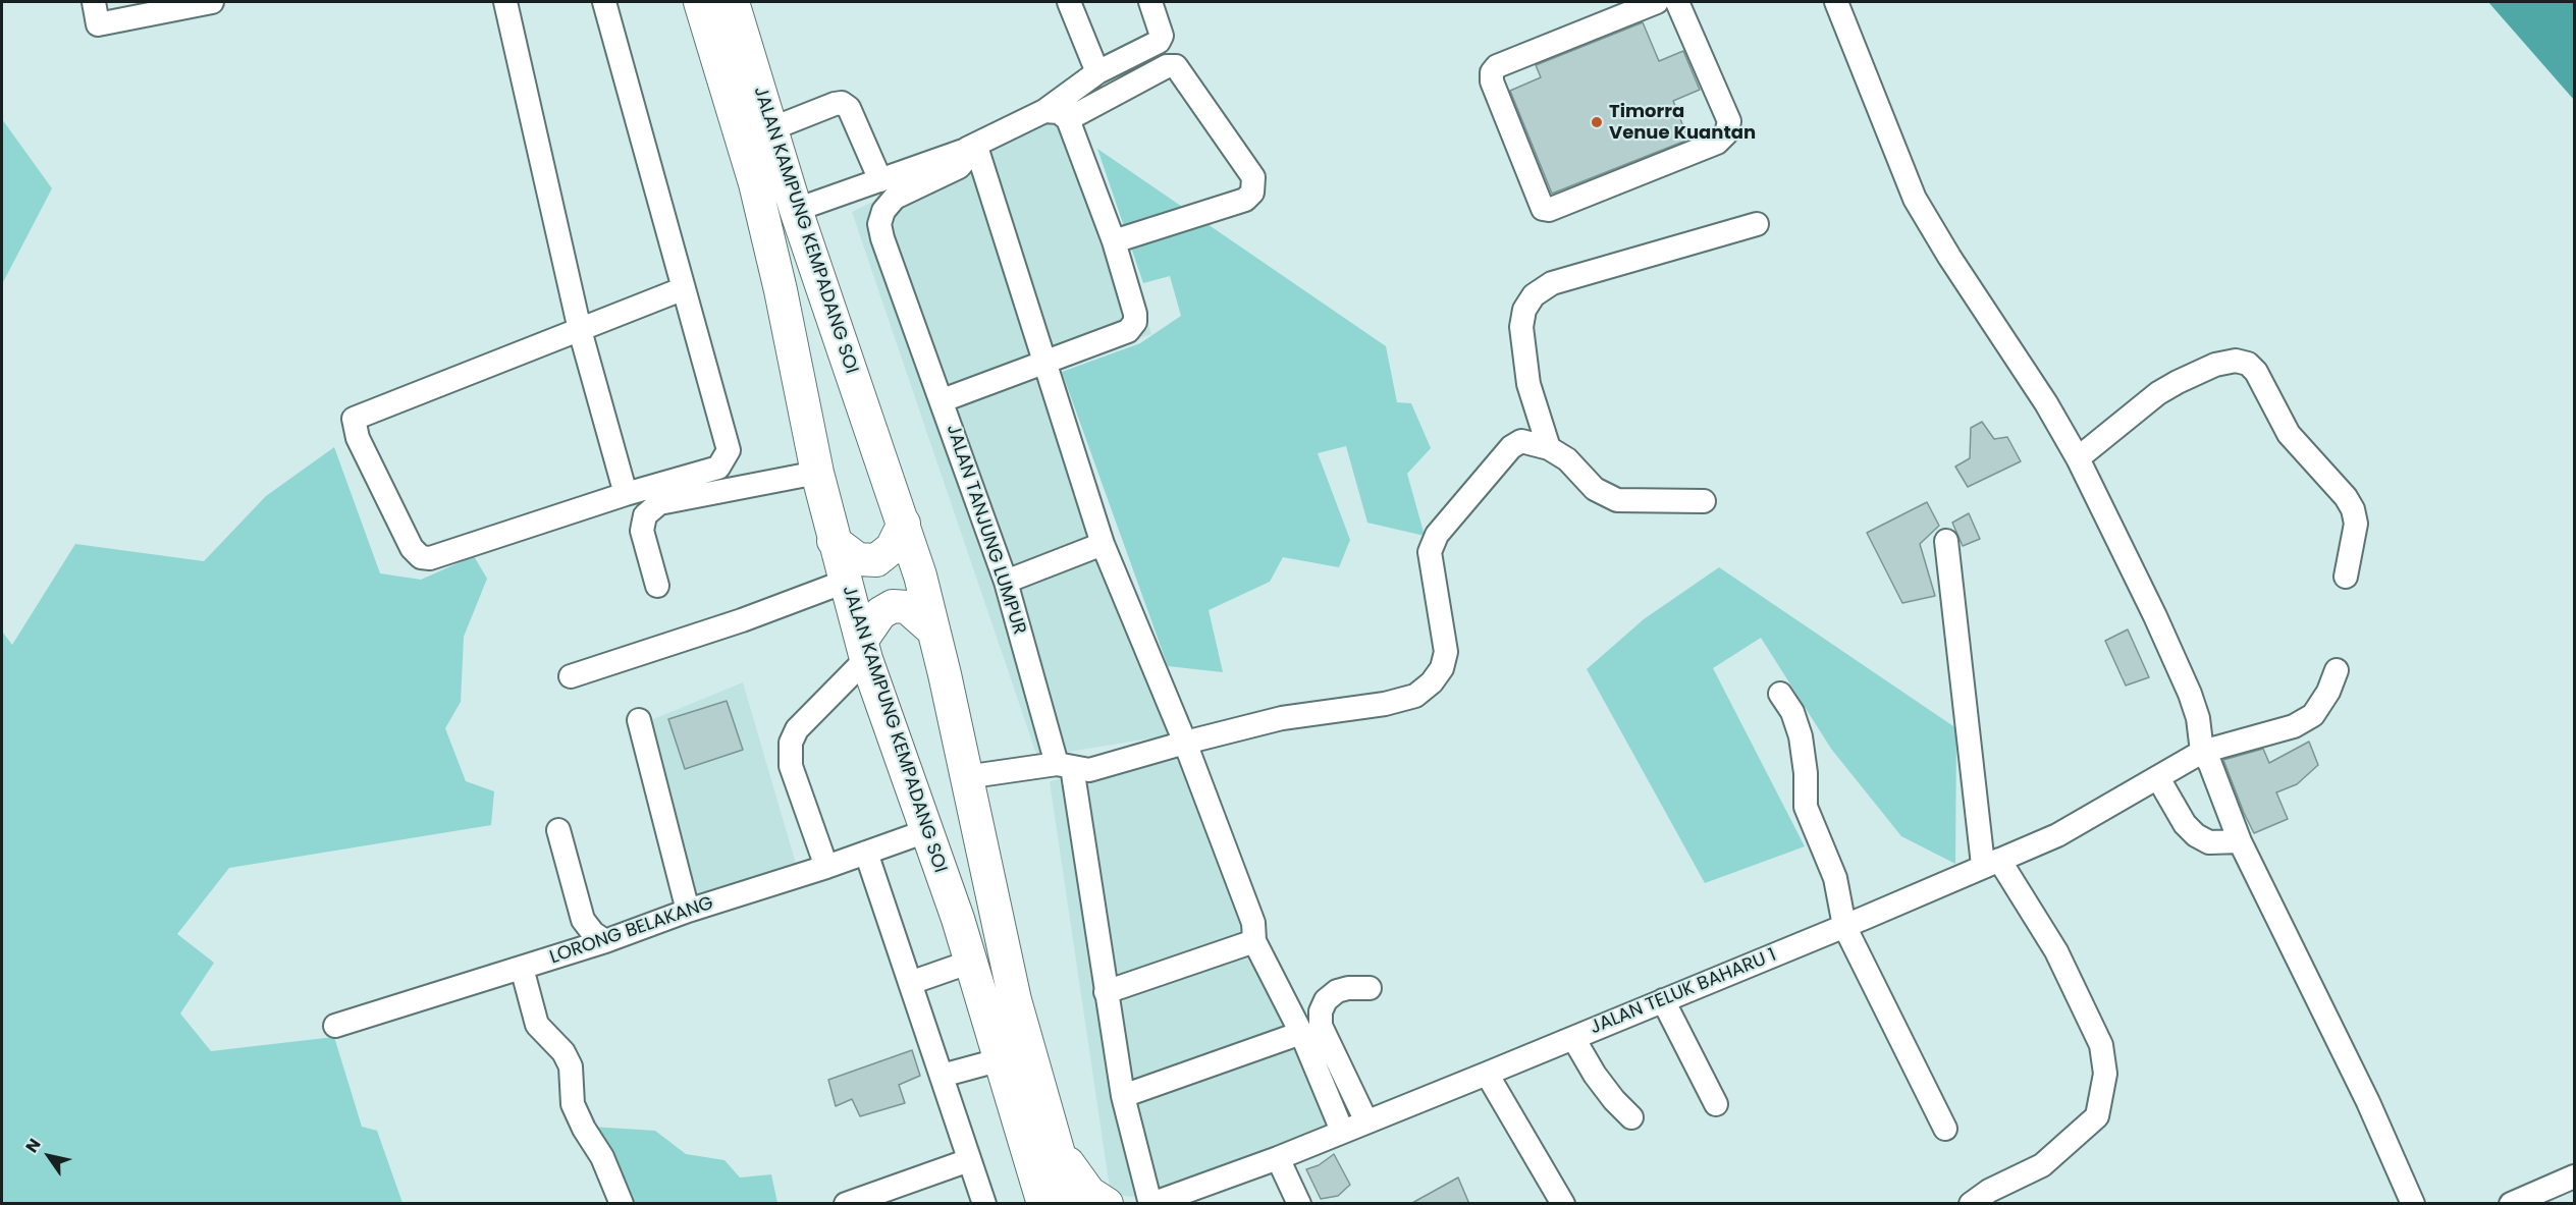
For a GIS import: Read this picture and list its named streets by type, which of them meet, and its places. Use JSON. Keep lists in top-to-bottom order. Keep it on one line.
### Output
{"streets":{"highway":["JALAN KAMPUNG KEMPADANG SOI"],"street":["JALAN TANJUNG LUMPUR","LORONG BELAKANG","JALAN TELUK BAHARU 1"]},"crossings":[["JALAN KAMPUNG KEMPADANG SOI","LORONG BELAKANG"],["JALAN TANJUNG LUMPUR","JALAN TELUK BAHARU 1"]],"places":["Timorra Venue Kuantan"],"north":"top left"}
